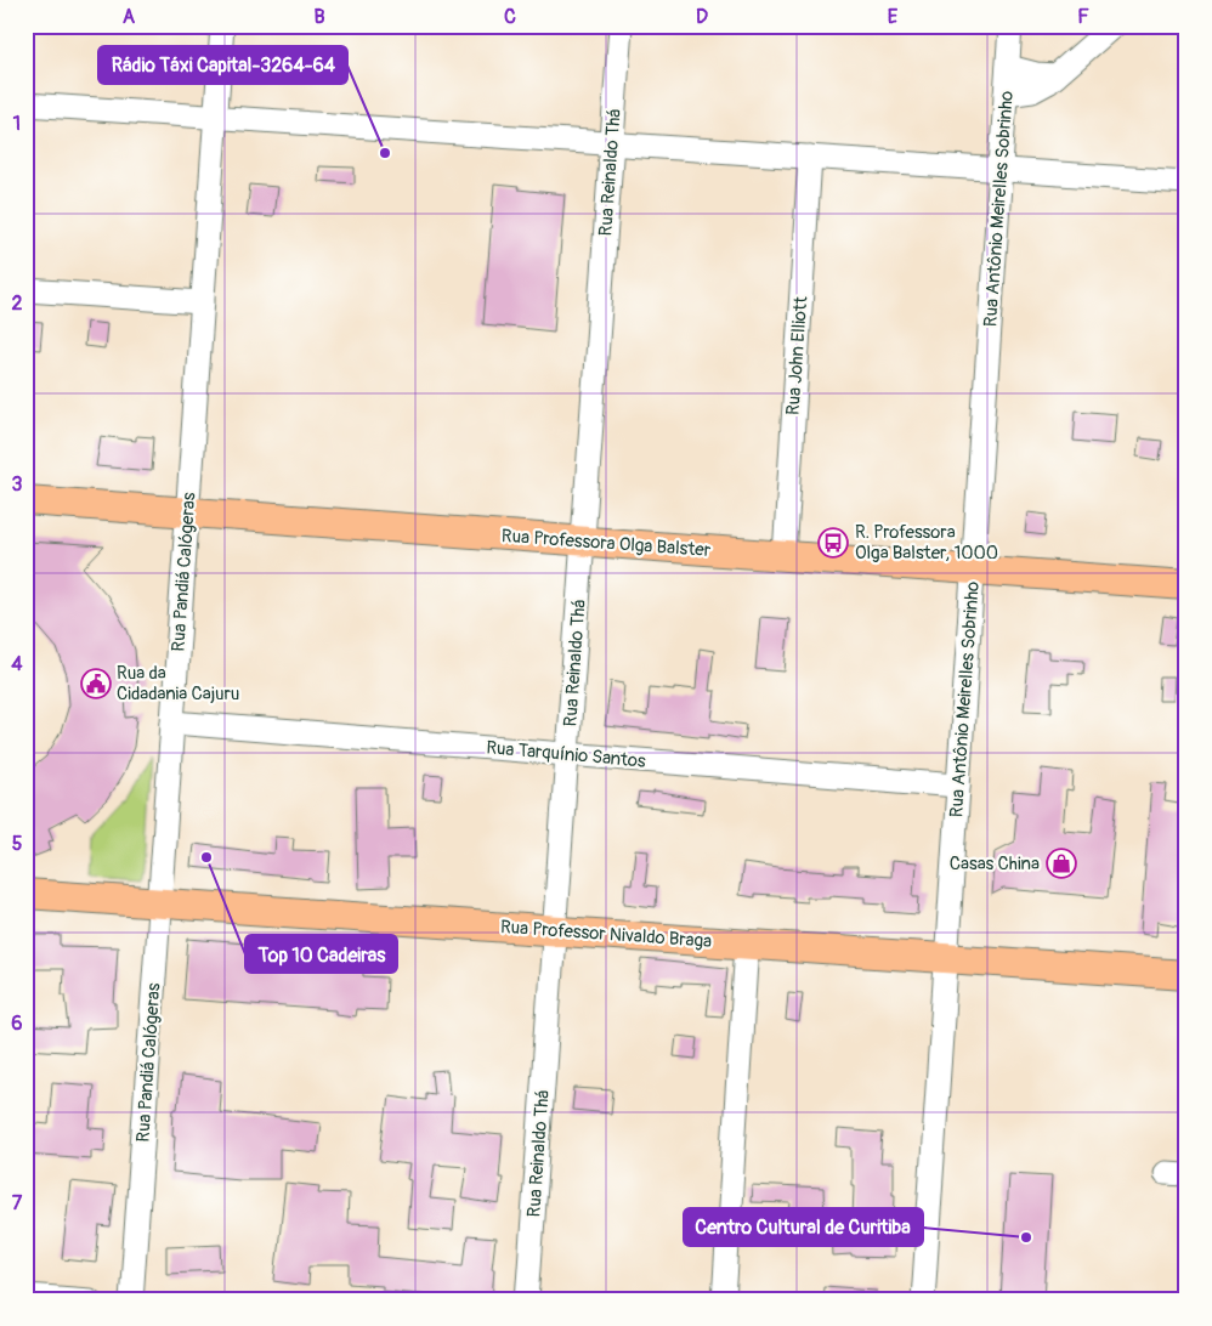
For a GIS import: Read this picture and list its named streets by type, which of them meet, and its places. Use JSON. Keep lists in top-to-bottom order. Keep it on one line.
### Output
{"streets":{"main road":["Rua Professora Olga Balster","Rua Professor Nivaldo Braga"],"street":["Rua Reinaldo Thá","Rua Antônio Meirelles Sobrinho","Rua John Elliott","Rua Pandiá Calógeras","Rua Tarquínio Santos"]},"crossings":[["Rua Reinaldo Thá","Rua Professora Olga Balster"],["Rua Reinaldo Thá","Rua Tarquínio Santos"],["Rua Reinaldo Thá","Rua Professor Nivaldo Braga"],["Rua Antônio Meirelles Sobrinho","Rua Professora Olga Balster"],["Rua Antônio Meirelles Sobrinho","Rua Tarquínio Santos"],["Rua Antônio Meirelles Sobrinho","Rua Professor Nivaldo Braga"],["Rua John Elliott","Rua Professora Olga Balster"],["Rua Professora Olga Balster","Rua Pandiá Calógeras"],["Rua Pandiá Calógeras","Rua Tarquínio Santos"],["Rua Pandiá Calógeras","Rua Professor Nivaldo Braga"]],"places":{"other":["Rádio Táxi Capital-3264-64","Top 10 Cadeiras","Centro Cultural de Curitiba"],"bus stop":["R. Professora Olga Balster, 1000"],"public building":["Rua da Cidadania Cajuru"],"shop":["Casas China"]},"grid":{"columns":["A","B","C","D","E","F"],"rows":["1","2","3","4","5","6","7"]}}
